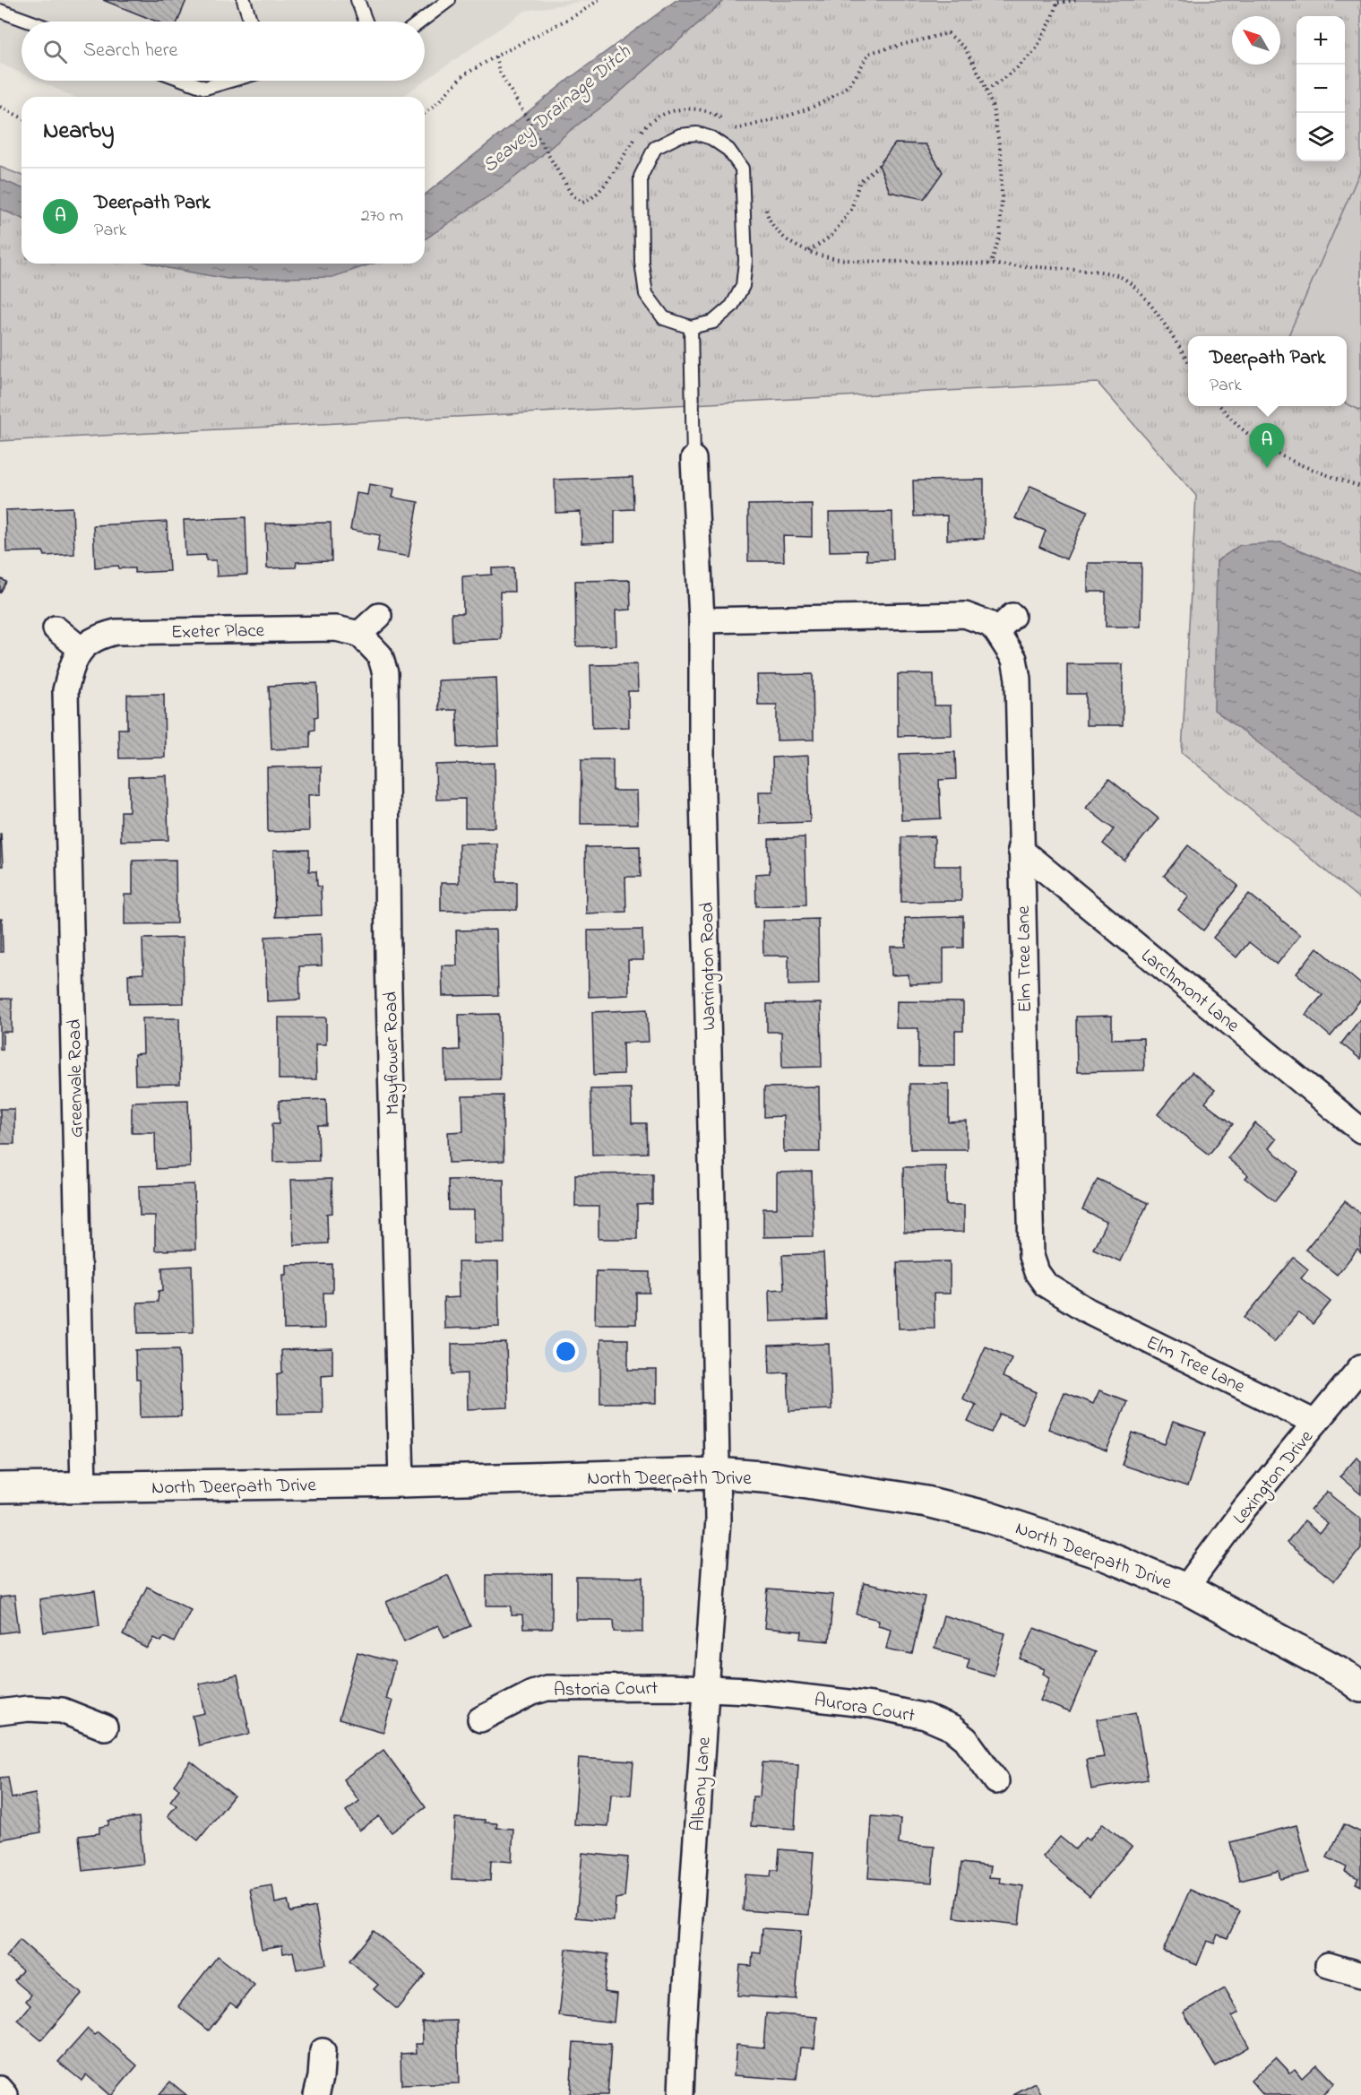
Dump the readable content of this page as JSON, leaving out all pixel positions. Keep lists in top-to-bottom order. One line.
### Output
{"streets":{"street":["Exeter Place","Elm Tree Lane","Warrington Road","Larchmont Lane","Mayflower Road","Greenvale Road","Lexington Drive","North Deerpath Drive","Astoria Court","Aurora Court","Albany Lane"]},"crossings":[["Exeter Place","Mayflower Road"],["Exeter Place","Greenvale Road"],["Elm Tree Lane","Warrington Road"],["Elm Tree Lane","Larchmont Lane"],["Elm Tree Lane","Lexington Drive"],["Warrington Road","North Deerpath Drive"],["Warrington Road","Albany Lane"],["Mayflower Road","North Deerpath Drive"],["Greenvale Road","North Deerpath Drive"],["Lexington Drive","North Deerpath Drive"],["North Deerpath Drive","Albany Lane"],["Astoria Court","Aurora Court"],["Astoria Court","Albany Lane"],["Aurora Court","Albany Lane"]],"water":["Seavey Drainage Ditch"],"north":"top left","page":{"map_buttons":["+","−"],"search":"Search here","heading":"Nearby","list":[{"mark":"A","name":"Deerpath Park","note":"Park","value":"270 m"}],"popup":["Deerpath Park","Park"],"pins":"A"}}
